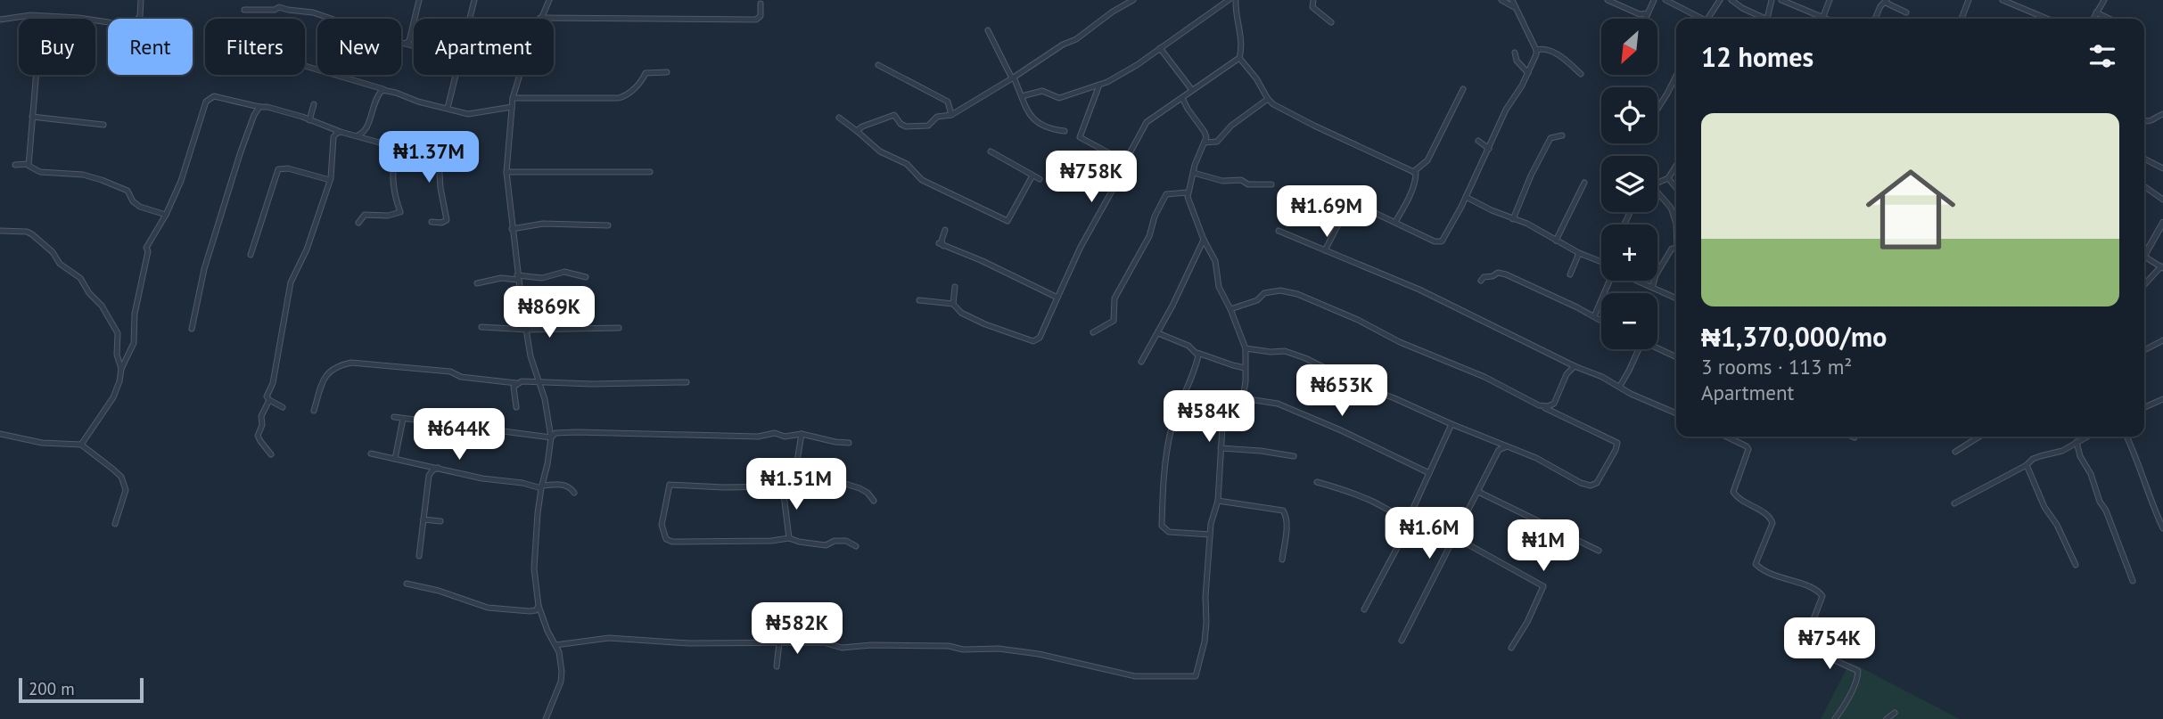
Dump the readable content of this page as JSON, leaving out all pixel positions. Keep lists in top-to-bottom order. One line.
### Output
{"scale_bar":"200 m","north":"bottom left","page":{"map_buttons":["+","−"],"chip":["Buy","Rent","Filters","New","Apartment"],"heading":"12 homes","list":[{"name":"₦1,370,000/mo","note":"3 rooms · 113 m² · Apartment"}],"price":["₦1.37M","₦758K","₦1.69M","₦869K","₦653K","₦584K","₦644K","₦1.51M","₦1.6M","₦1M","₦582K","₦754K"],"scale":"200 m"}}
